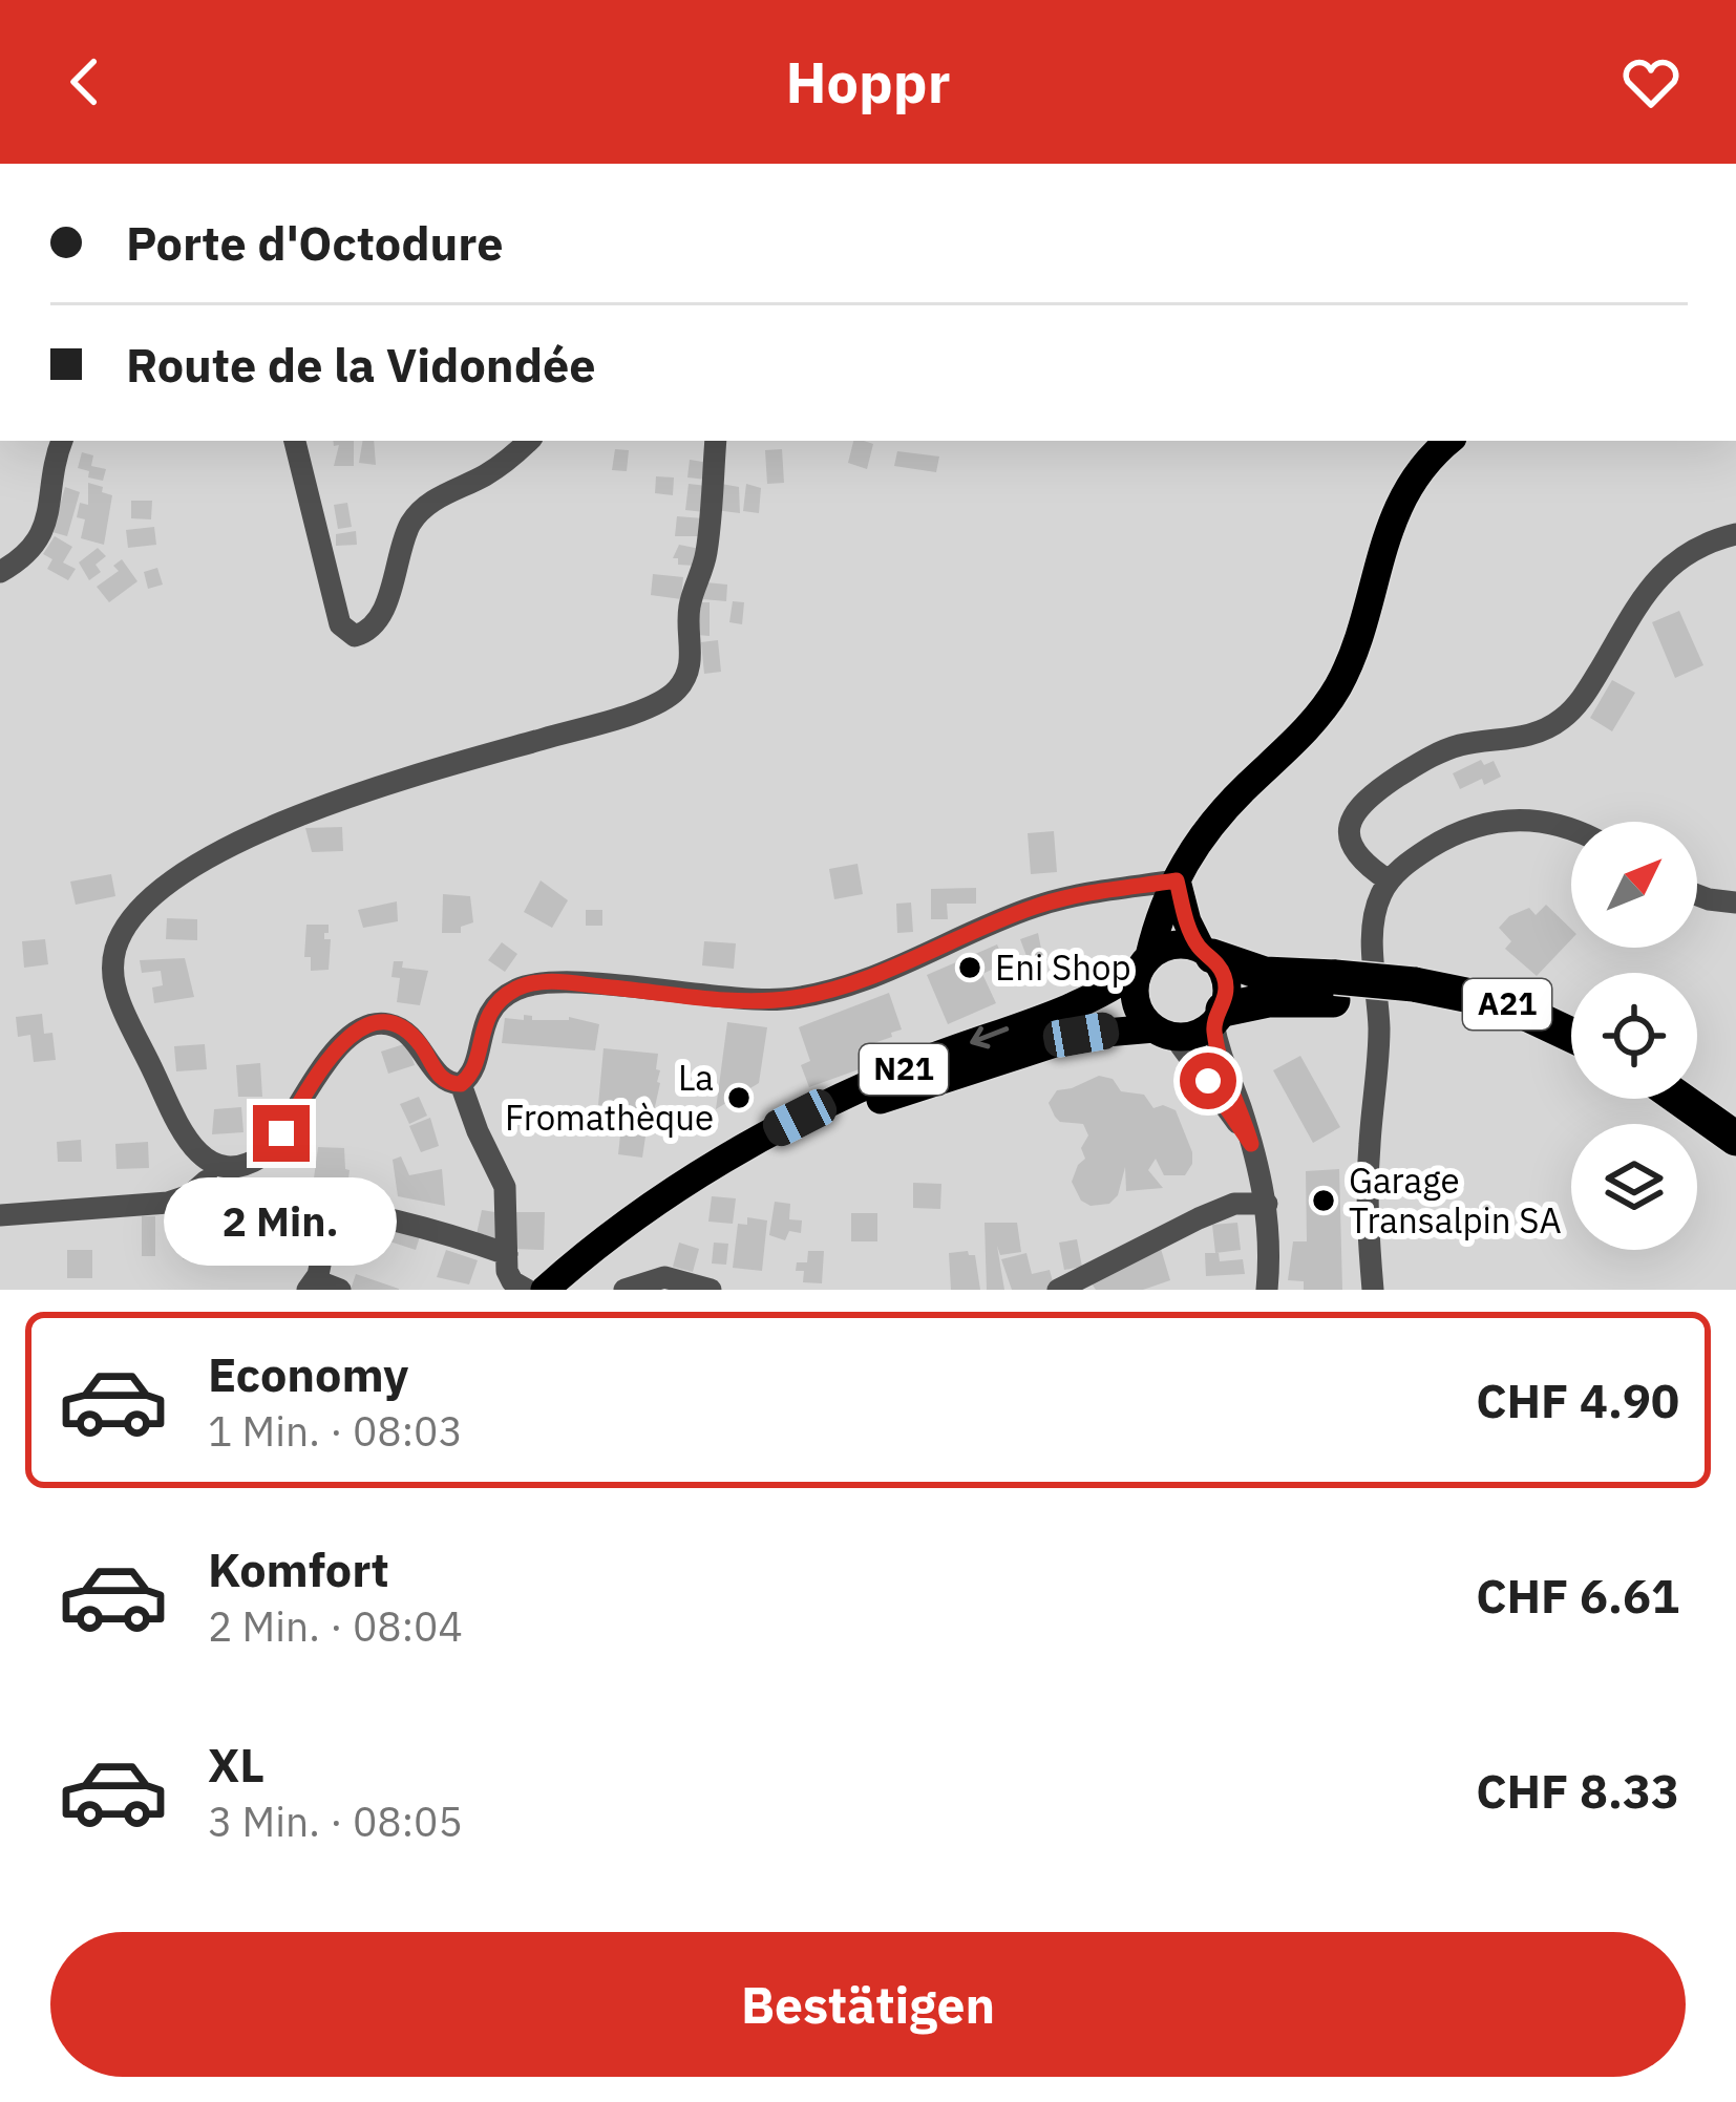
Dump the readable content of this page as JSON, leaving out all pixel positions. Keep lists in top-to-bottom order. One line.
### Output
{"streets":{"highway":["A21"],"main road":["N21"]},"crossings":[["A21","N21"]],"places":["Eni Shop","La Fromathèque","Garage Transalpin SA"],"north":"top right","page":{"header":"Hoppr","banner":["Porte d'Octodure","Route de la Vidondée"],"bubble":"2 Min.","list":[{"name":"Economy","note":"1 Min. · 08:03","value":"CHF 4.90"},{"name":"Komfort","note":"2 Min. · 08:04","value":"CHF 6.61"},{"name":"XL","note":"3 Min. · 08:05","value":"CHF 8.33"}],"buttons":"Bestätigen"}}
